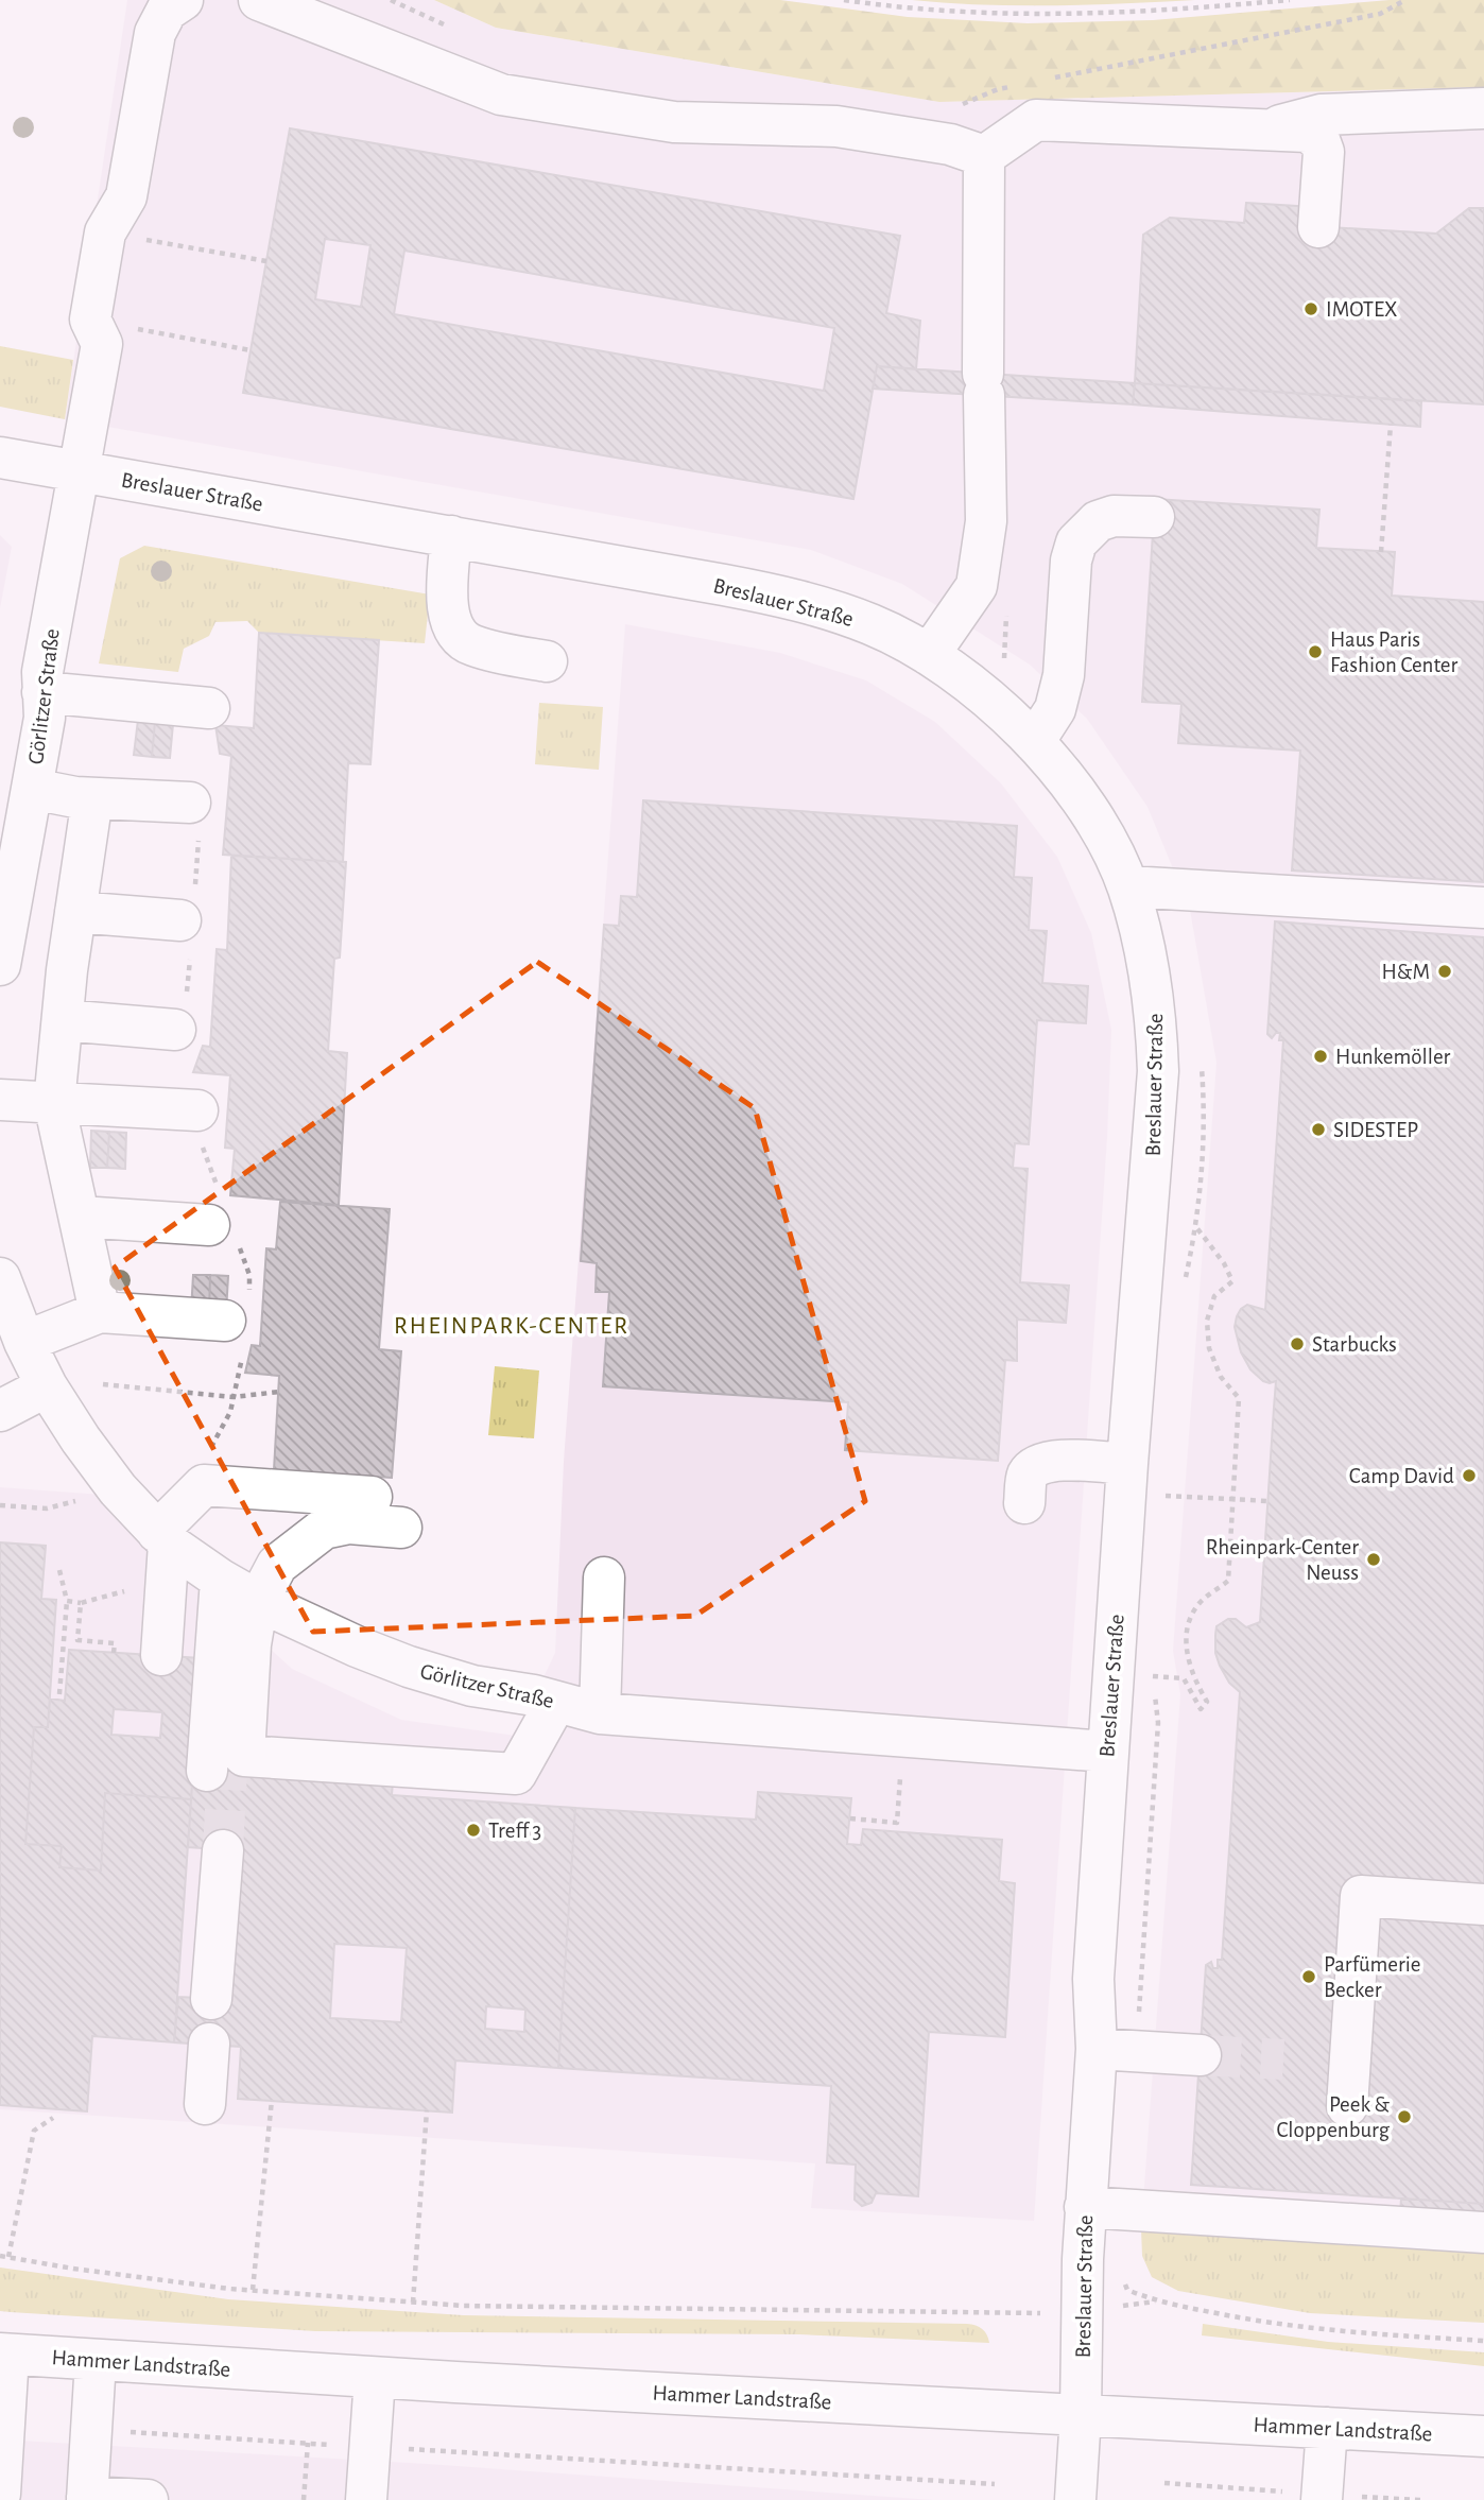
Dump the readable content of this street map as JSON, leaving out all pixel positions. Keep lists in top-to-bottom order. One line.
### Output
{"streets":{"street":["Breslauer Straße","Görlitzer Straße","Hammer Landstraße"]},"crossings":[["Breslauer Straße","Görlitzer Straße"],["Breslauer Straße","Hammer Landstraße"]],"districts":["RHEINPARK-CENTER"],"places":["IMOTEX","Haus Paris Fashion Center","H&M","Hunkemöller","SIDESTEP","Starbucks","Camp David","Rheinpark-Center Neuss","Treff 3","Parfümerie Becker","Peek & Cloppenburg"]}
